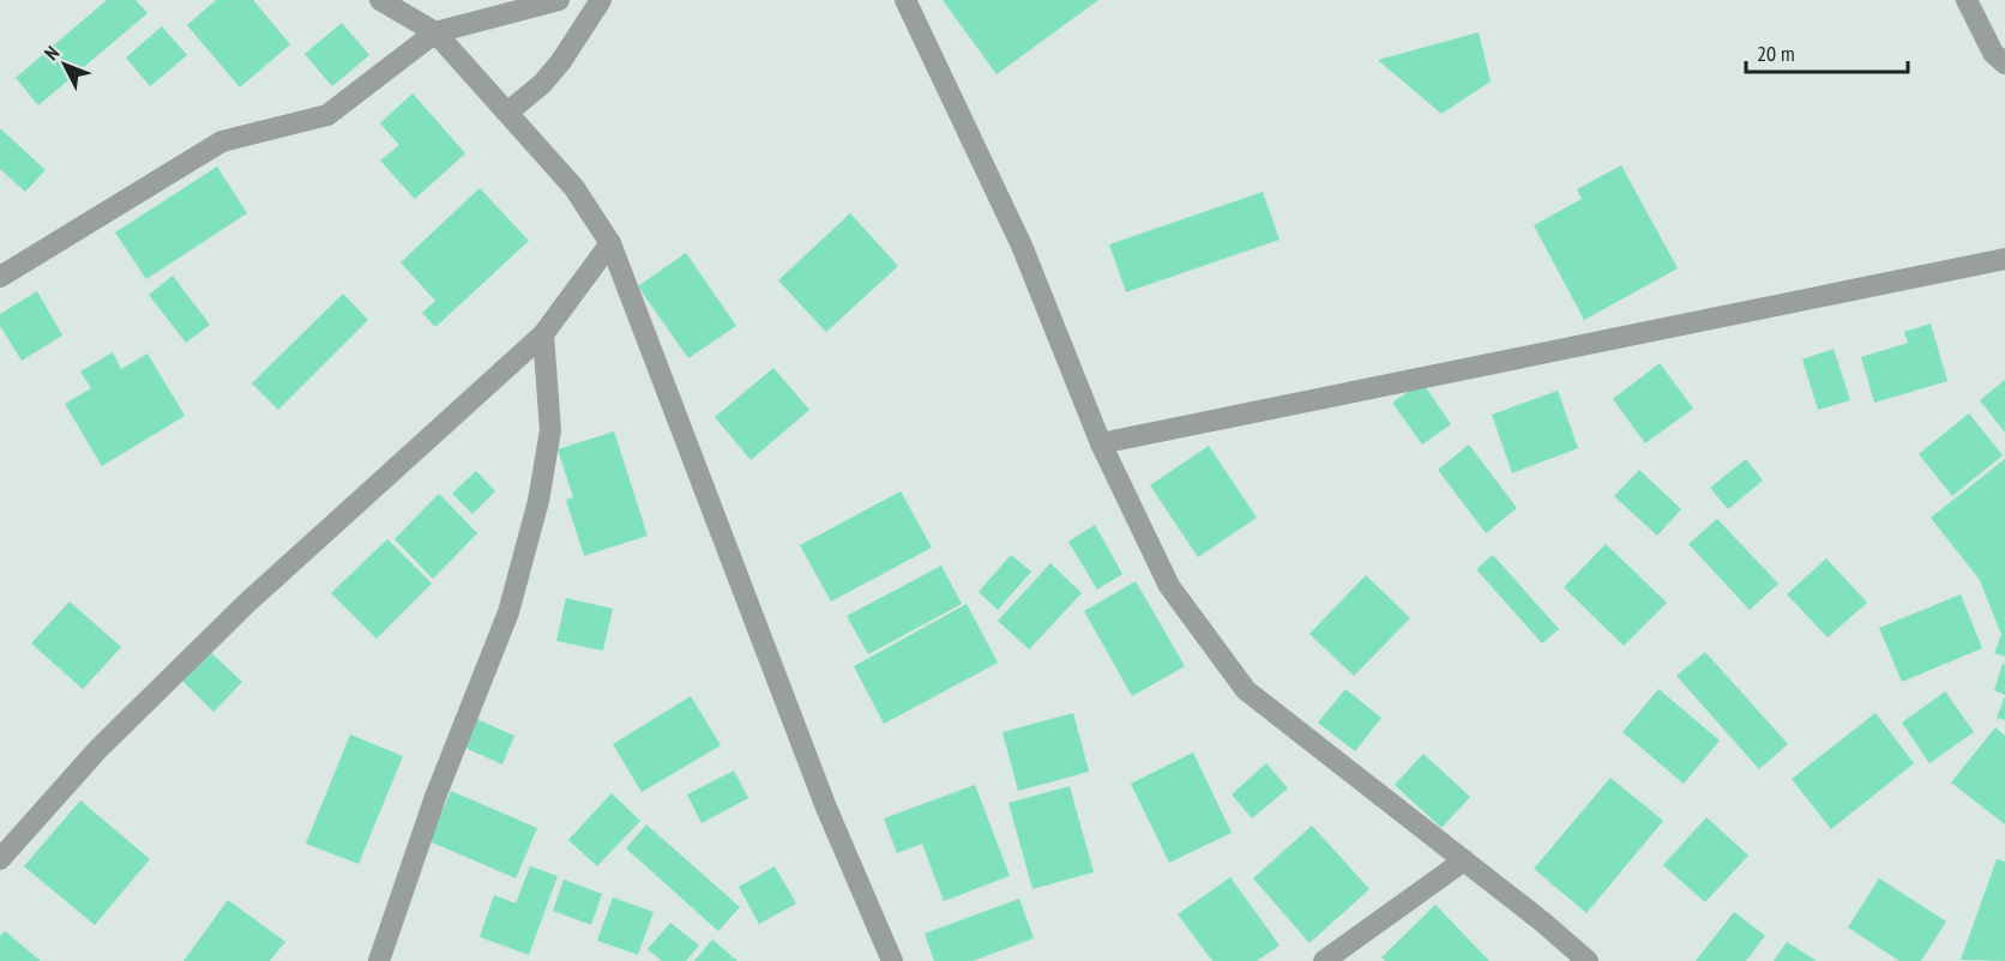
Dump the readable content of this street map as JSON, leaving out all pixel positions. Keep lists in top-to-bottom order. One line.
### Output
{"scale_bar":"20 m","north":"top left"}
